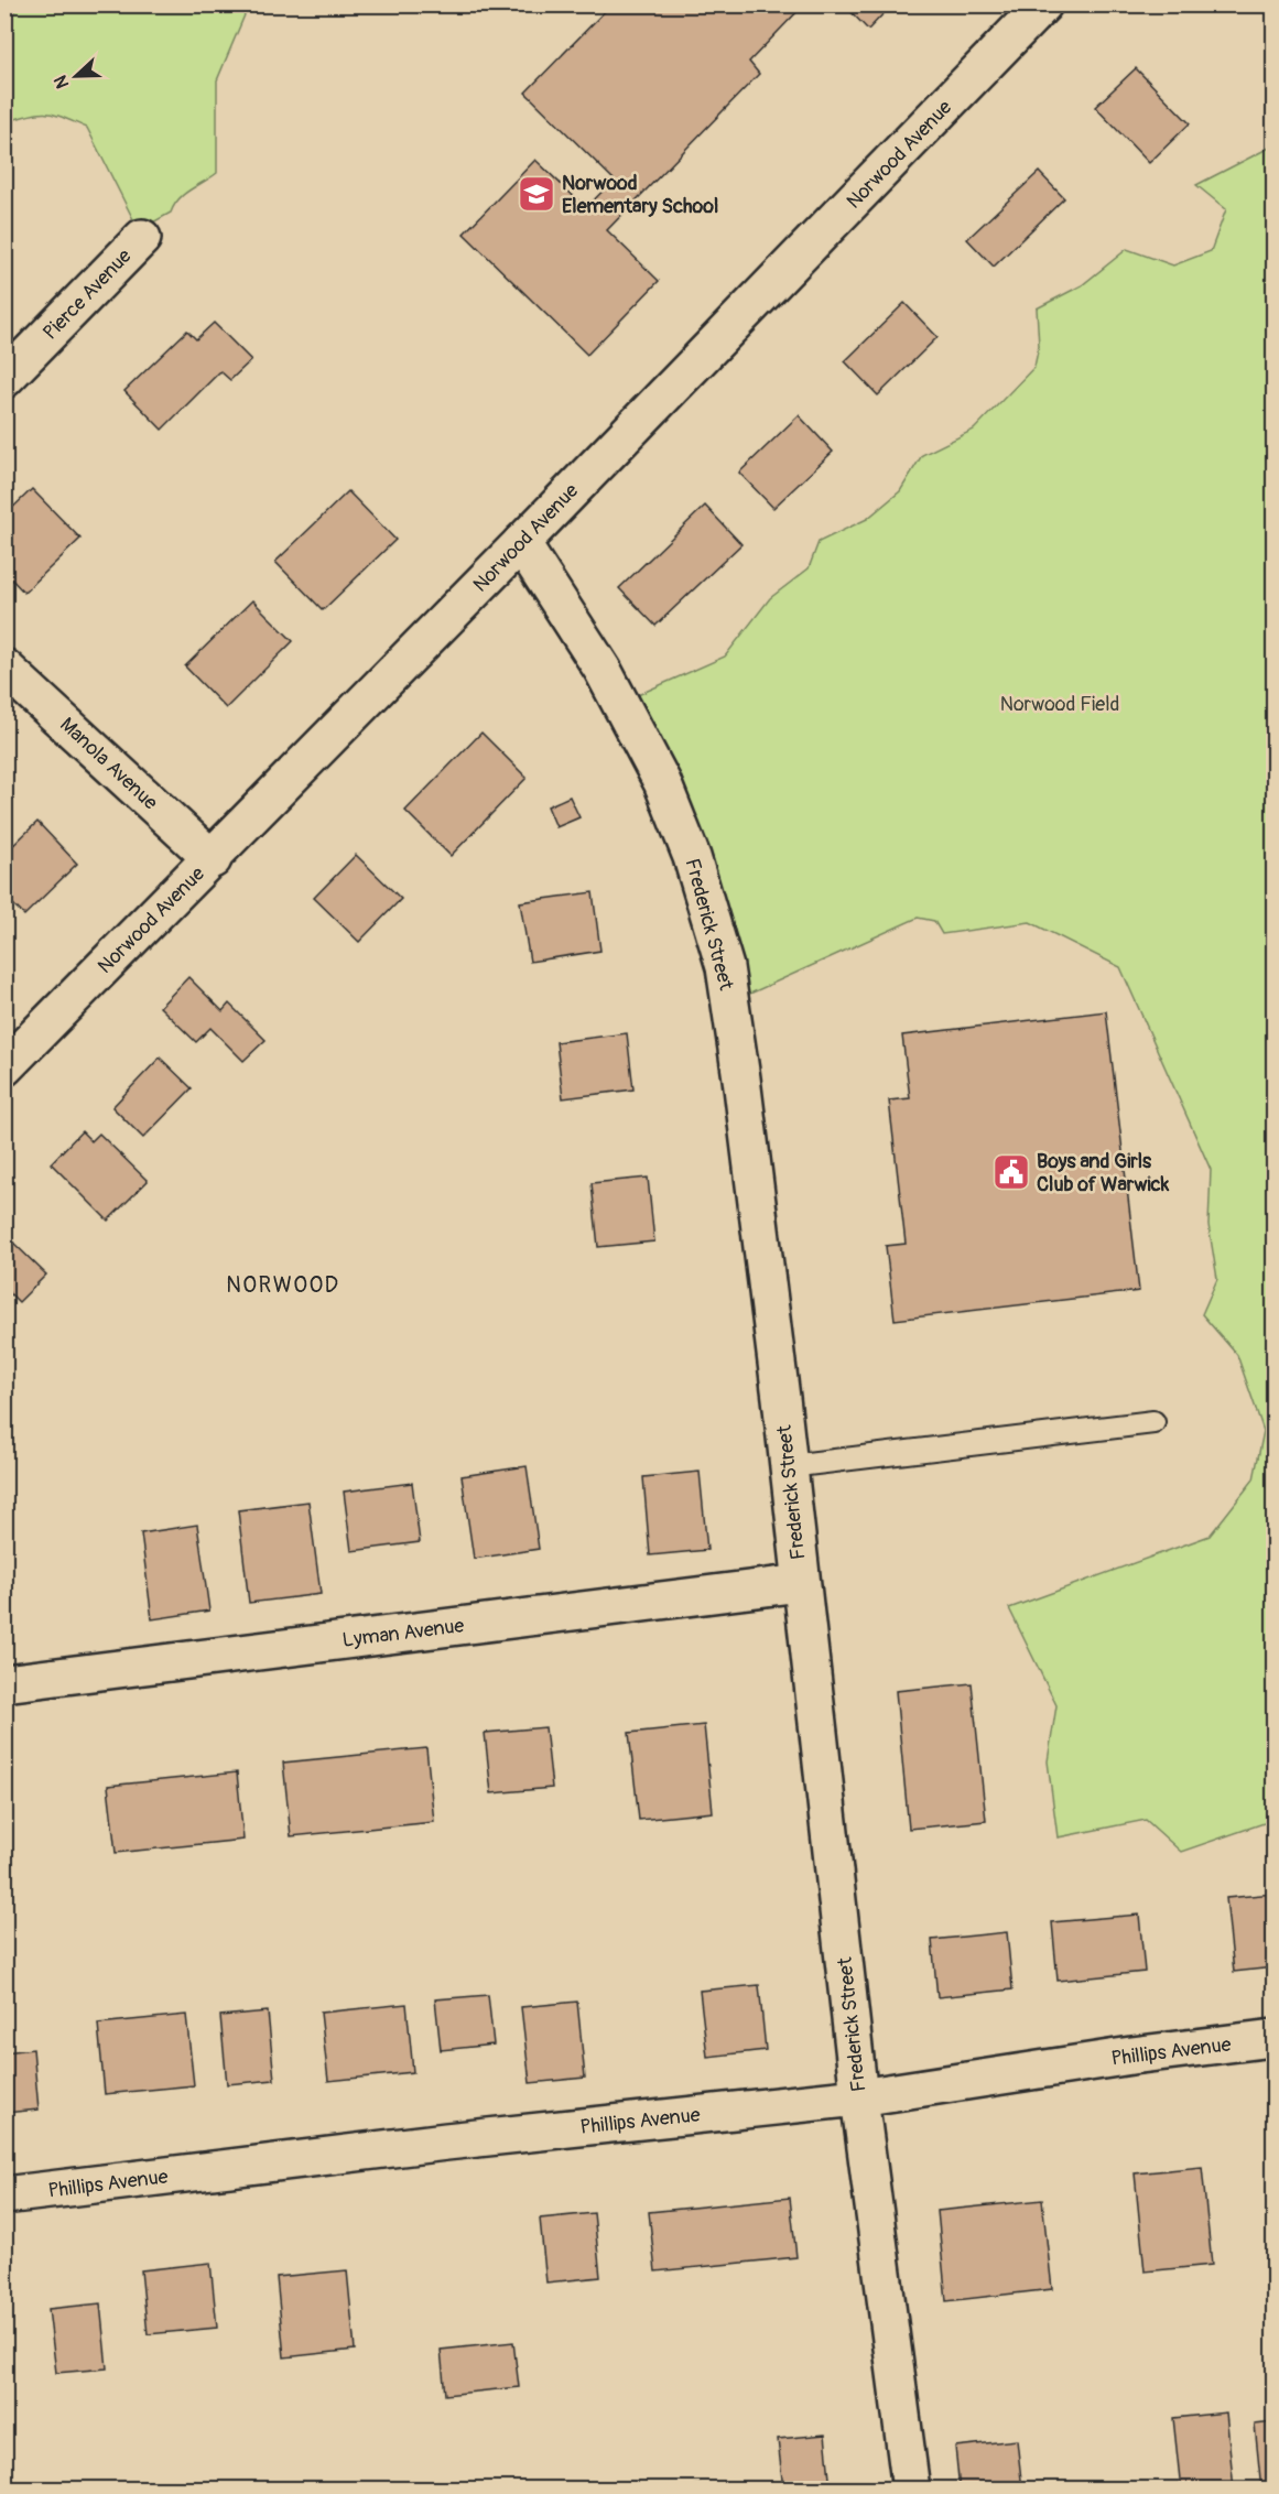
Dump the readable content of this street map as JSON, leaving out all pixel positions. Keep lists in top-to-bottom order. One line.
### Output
{"streets":{"street":["Norwood Avenue","Pierce Avenue","Manola Avenue","Frederick Street","Lyman Avenue","Phillips Avenue"]},"crossings":[["Norwood Avenue","Manola Avenue"],["Norwood Avenue","Frederick Street"],["Frederick Street","Lyman Avenue"],["Frederick Street","Phillips Avenue"]],"districts":["NORWOOD"],"parks":["Norwood Field"],"places":{"school or university":["Norwood Elementary School"],"public building":["Boys and Girls Club of Warwick"]},"north":"left"}
